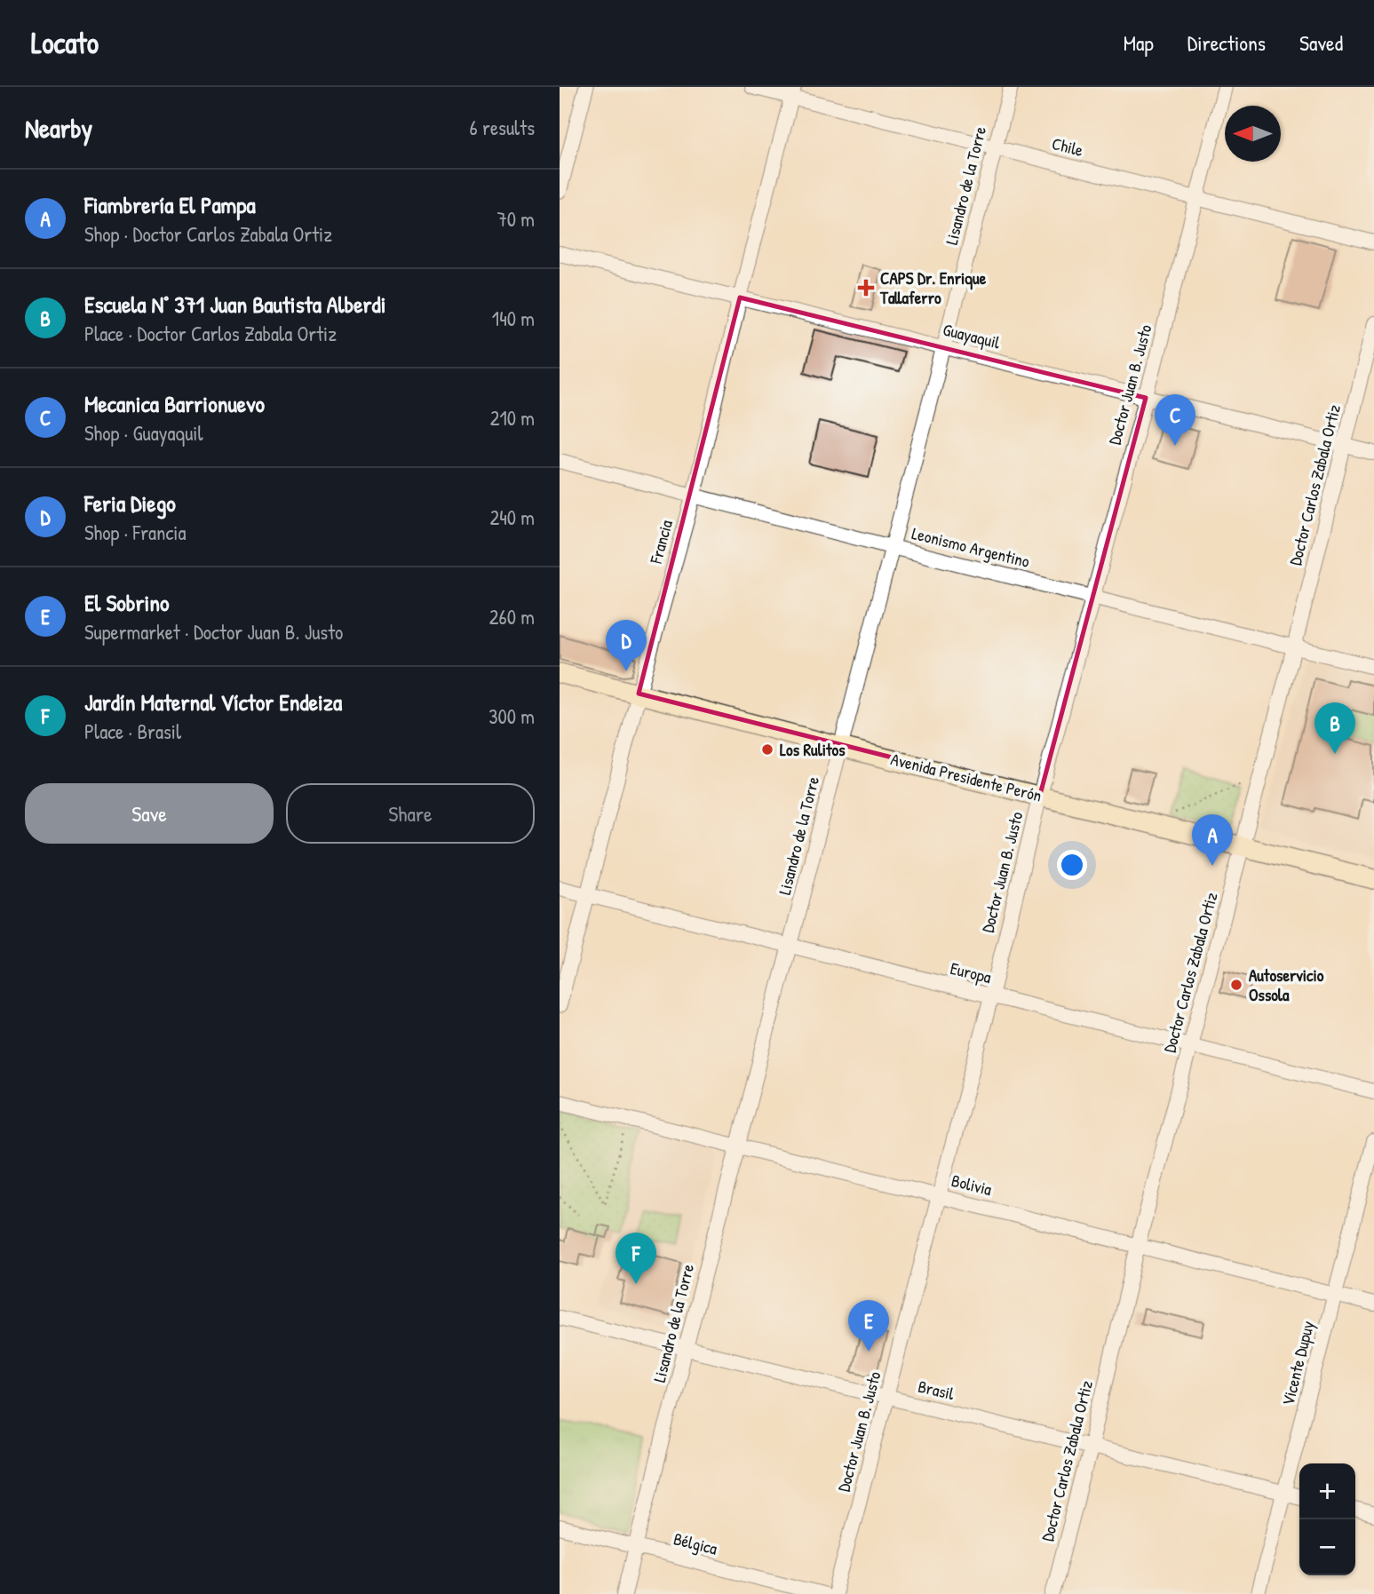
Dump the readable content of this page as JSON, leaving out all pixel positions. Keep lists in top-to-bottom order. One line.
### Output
{"streets":{"main road":["Avenida Presidente Perón"],"street":["Chile","Lisandro de la Torre","Guayaquil","Doctor Juan B. Justo","Doctor Carlos Zabala Ortiz","Francia","Leonismo Argentino","Europa","Bolivia","Vicente Dupuy","Brasil","Bélgica"]},"crossings":[["Chile","Lisandro de la Torre"],["Chile","Doctor Juan B. Justo"],["Chile","Francia"],["Lisandro de la Torre","Guayaquil"],["Lisandro de la Torre","Leonismo Argentino"],["Lisandro de la Torre","Avenida Presidente Perón"],["Lisandro de la Torre","Europa"],["Lisandro de la Torre","Bolivia"],["Lisandro de la Torre","Brasil"],["Lisandro de la Torre","Bélgica"],["Guayaquil","Doctor Juan B. Justo"],["Guayaquil","Doctor Carlos Zabala Ortiz"],["Guayaquil","Francia"],["Doctor Juan B. Justo","Leonismo Argentino"],["Doctor Juan B. Justo","Avenida Presidente Perón"],["Doctor Juan B. Justo","Europa"],["Doctor Juan B. Justo","Bolivia"],["Doctor Juan B. Justo","Brasil"],["Doctor Carlos Zabala Ortiz","Leonismo Argentino"],["Doctor Carlos Zabala Ortiz","Avenida Presidente Perón"],["Doctor Carlos Zabala Ortiz","Europa"],["Doctor Carlos Zabala Ortiz","Bolivia"],["Doctor Carlos Zabala Ortiz","Brasil"],["Francia","Leonismo Argentino"],["Francia","Avenida Presidente Perón"],["Francia","Europa"],["Bolivia","Vicente Dupuy"],["Vicente Dupuy","Brasil"]],"places":{"health":["CAPS Dr. Enrique Tallaferro"],"other":["Los Rulitos","Autoservicio Ossola"]},"north":"left","page":{"header":"Locato","nav":["Map","Directions","Saved"],"heading":["Nearby","6 results"],"list":[{"mark":"A","name":"Fiambrería El Pampa","note":"Shop · Doctor Carlos Zabala Ortiz","value":"70 m"},{"mark":"B","name":"Escuela N° 371 Juan Bautista Alberdi","note":"Place · Doctor Carlos Zabala Ortiz","value":"140 m"},{"mark":"C","name":"Mecanica Barrionuevo","note":"Shop · Guayaquil","value":"210 m"},{"mark":"D","name":"Feria Diego","note":"Shop · Francia","value":"240 m"},{"mark":"E","name":"El Sobrino","note":"Supermarket · Doctor Juan B. Justo","value":"260 m"},{"mark":"F","name":"Jardín Maternal Víctor Endeiza","note":"Place · Brasil","value":"300 m"}],"pins":["C","D","B","A","F","E"],"buttons":["Save","Share"],"map_buttons":["+","−"]}}
